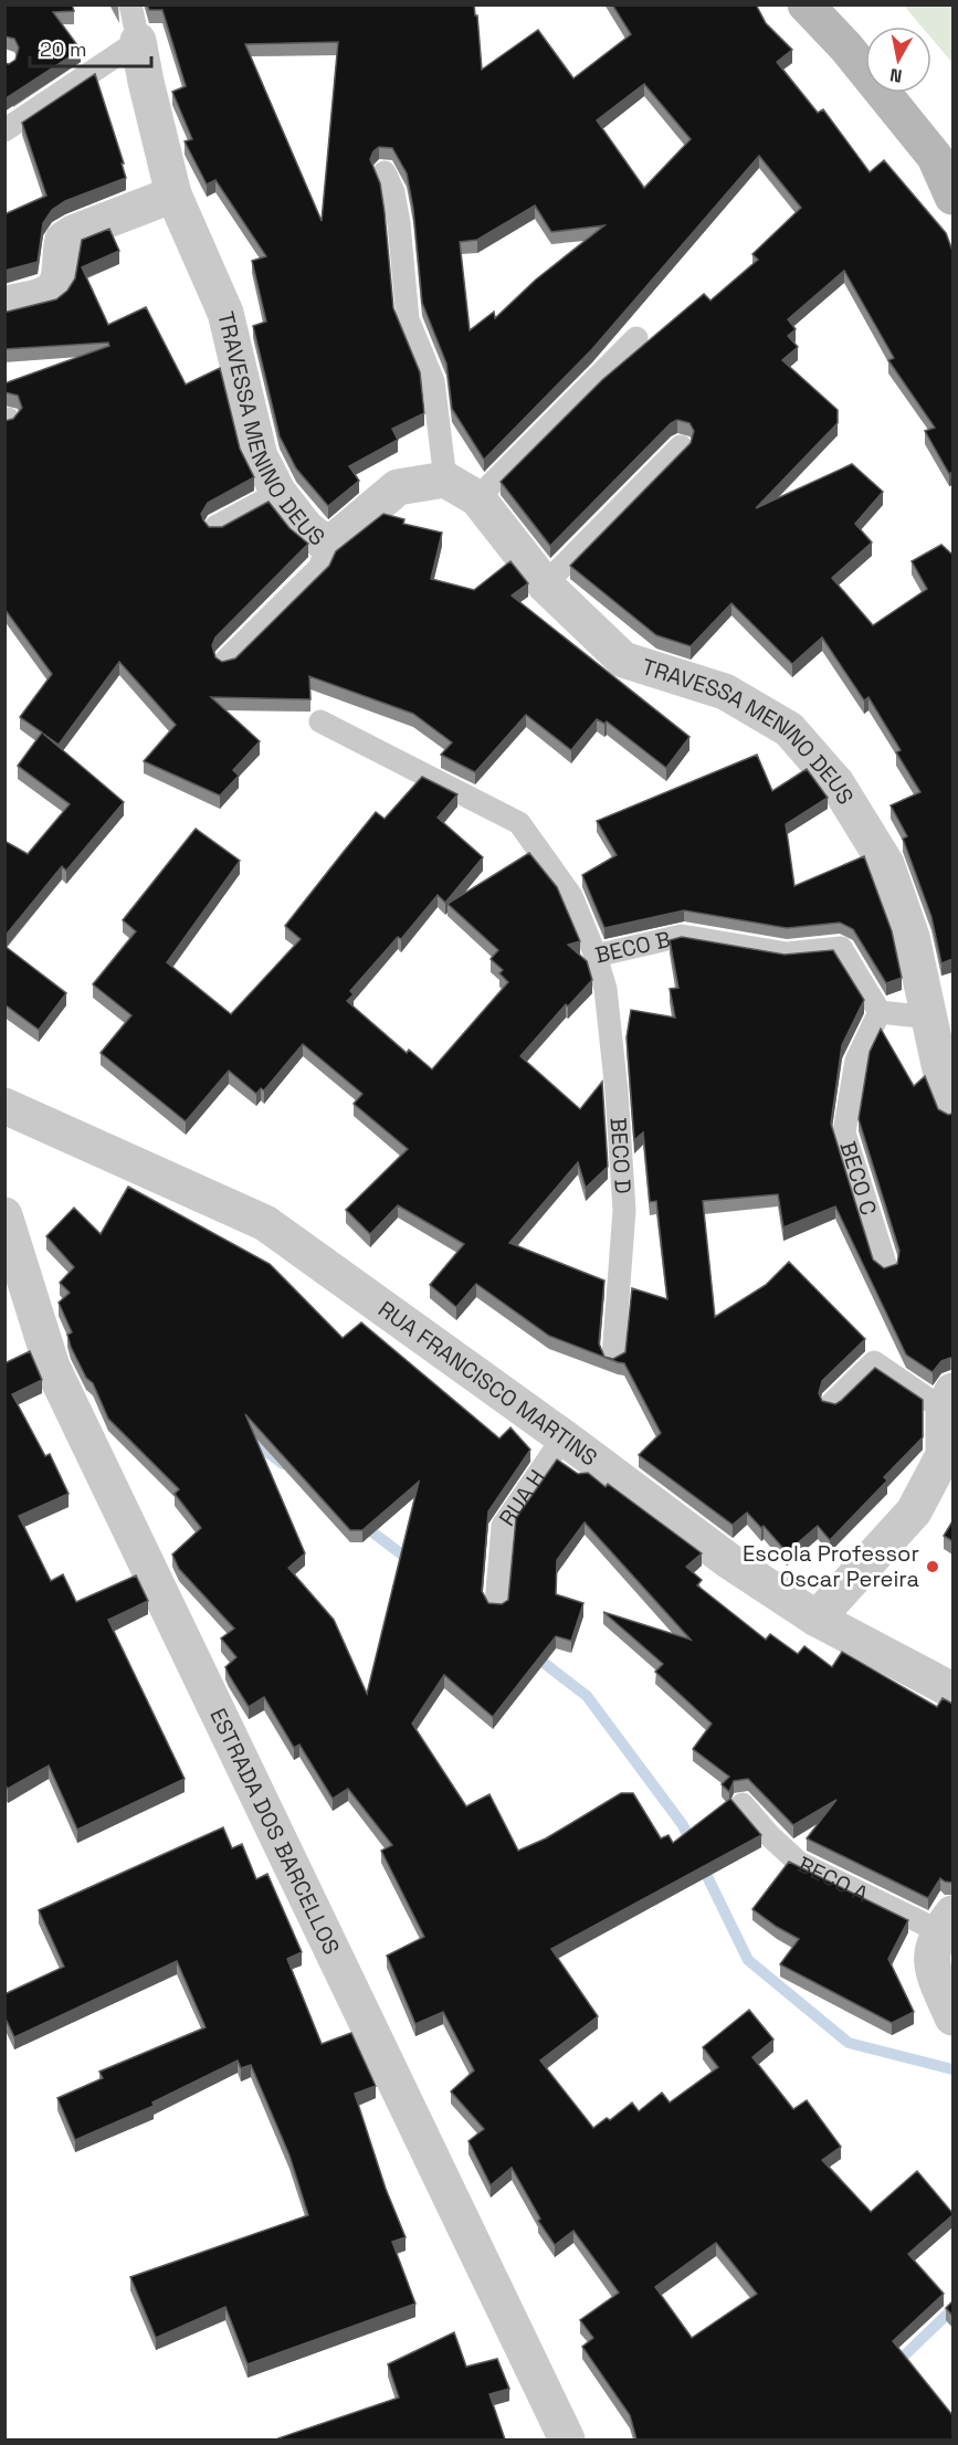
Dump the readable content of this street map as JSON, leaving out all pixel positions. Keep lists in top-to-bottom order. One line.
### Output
{"streets":{"street":["TRAVESSA MENINO DEUS","RUA FRANCISCO MARTINS","ESTRADA DOS BARCELLOS"],"lane":["BECO B","BECO D","BECO C","RUA H","BECO A"]},"crossings":[["BECO B","BECO D"],["BECO B","BECO C"],["RUA FRANCISCO MARTINS","RUA H"]],"places":["Escola Professor Oscar Pereira"],"scale_bar":"20 m","north":"bottom"}
